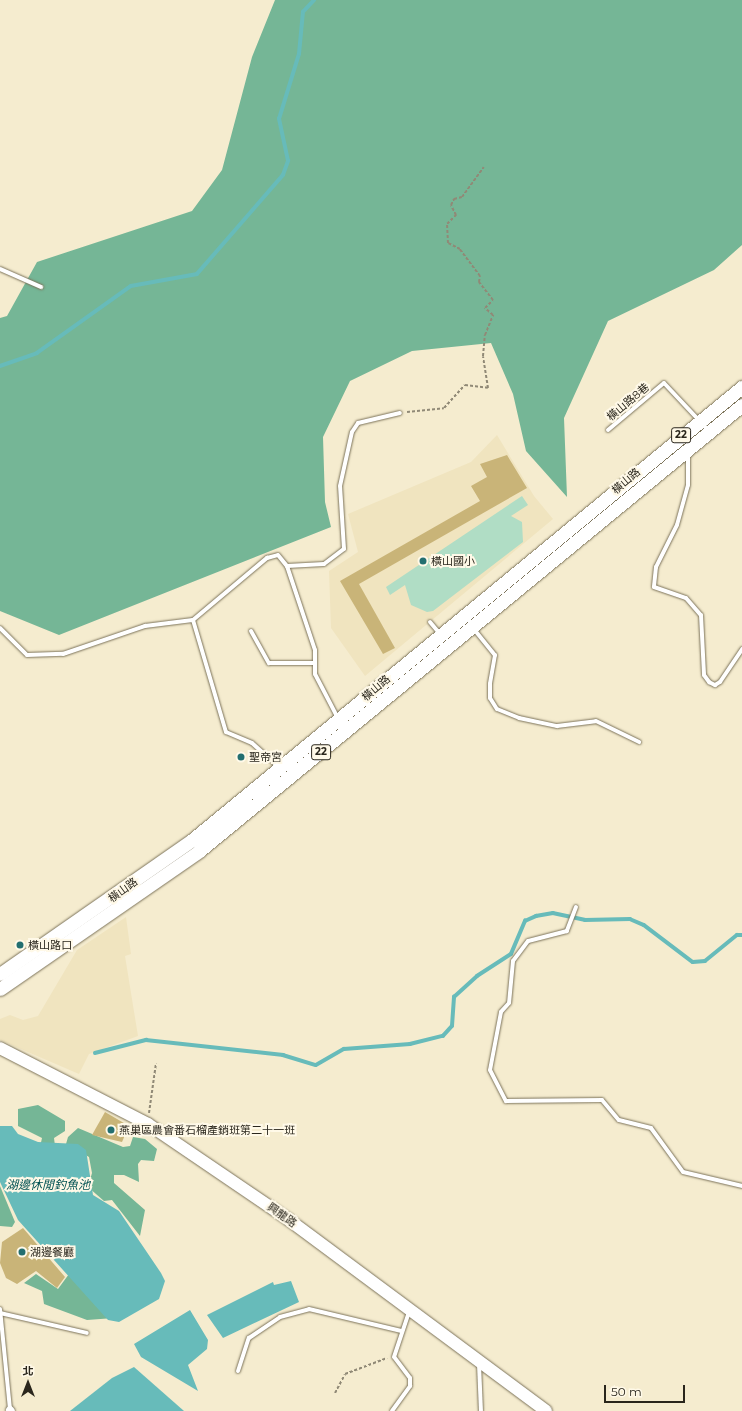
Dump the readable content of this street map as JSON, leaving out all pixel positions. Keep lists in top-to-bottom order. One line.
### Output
{"streets":{"main road":["22","橫山路"],"street":["興龍路"],"lane":["橫山路8巷"]},"crossings":[["橫山路8巷","橫山路"]],"water":["湖邊休閒釣魚池"],"places":["橫山國小","聖帝宮","橫山路口","燕巢區農會番石榴產銷班第二十一班","湖邊餐廳"],"scale_bar":"50 m","north":"top"}
